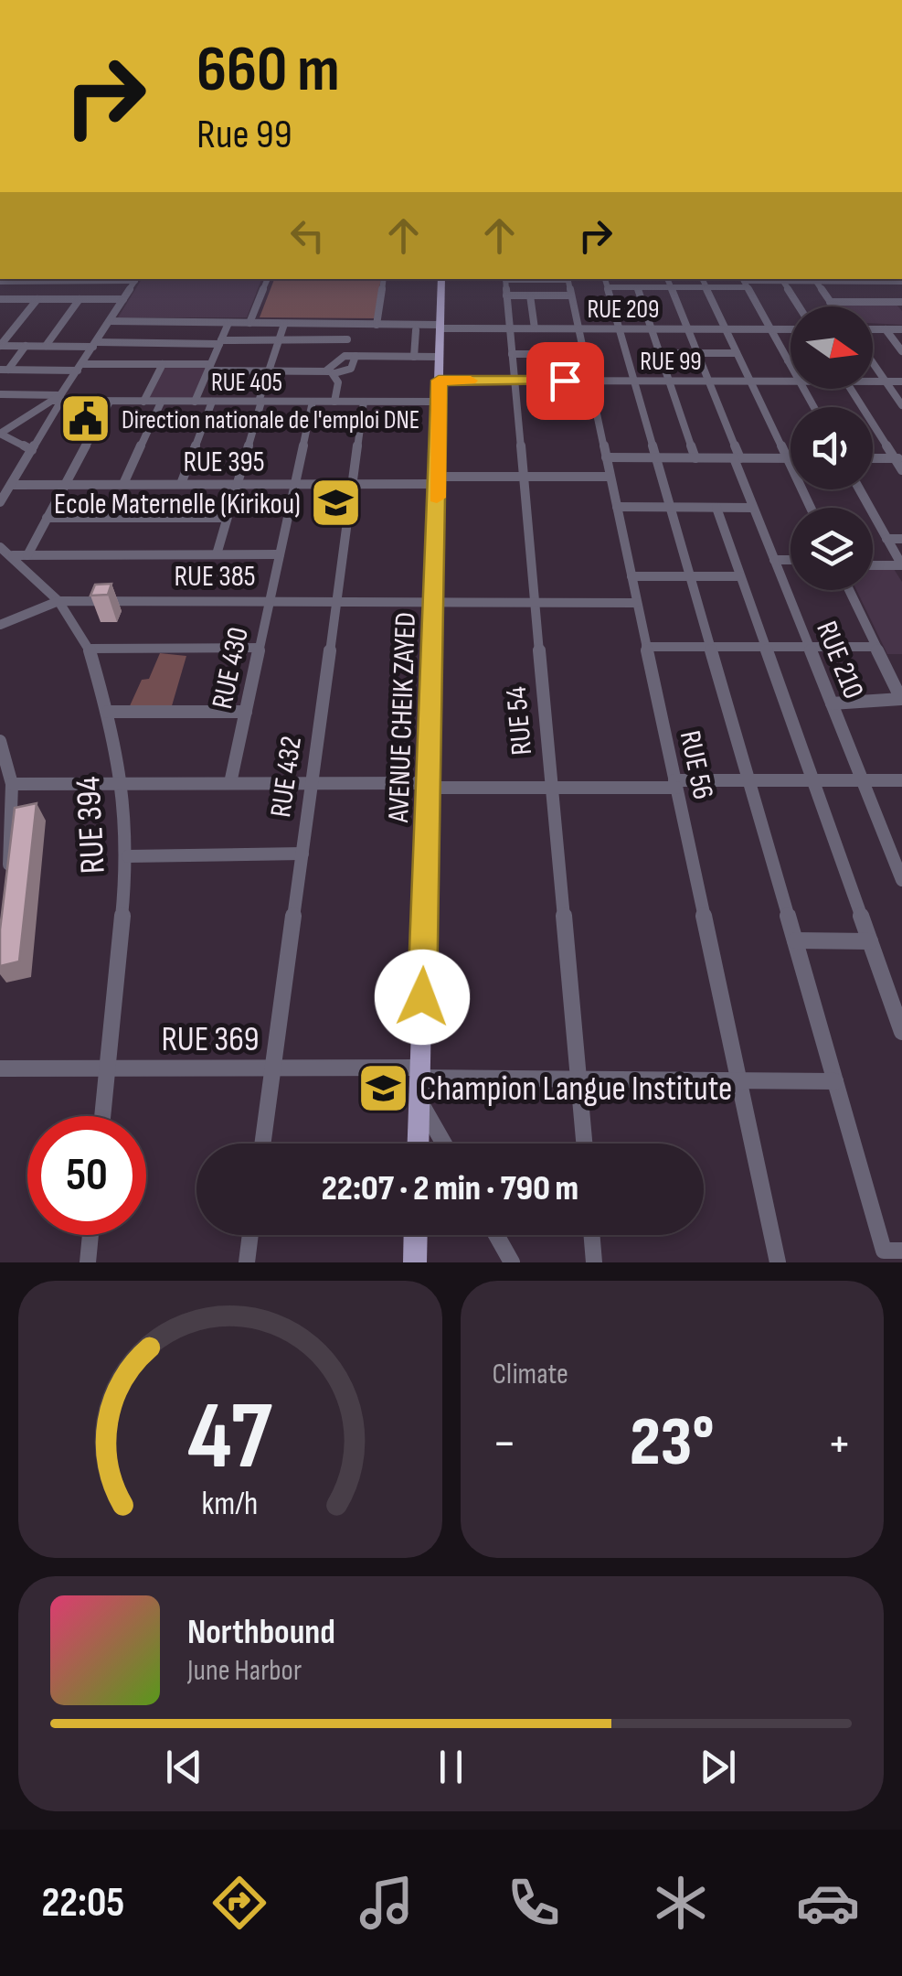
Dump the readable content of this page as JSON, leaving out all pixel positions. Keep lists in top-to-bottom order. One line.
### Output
{"streets":{"main road":["AVENUE CHEIK ZAYED"],"street":["RUE 209","RUE 99","RUE 405","RUE 395","RUE 385","RUE 210","RUE 430","RUE 54","RUE 56","RUE 432","RUE 394","RUE 369"]},"crossings":[["RUE 209","RUE 210"],["RUE 209","AVENUE CHEIK ZAYED"],["RUE 209","RUE 54"],["RUE 209","RUE 56"],["RUE 99","RUE 210"],["RUE 99","AVENUE CHEIK ZAYED"],["RUE 99","RUE 54"],["RUE 99","RUE 56"],["RUE 405","RUE 430"],["RUE 405","AVENUE CHEIK ZAYED"],["RUE 405","RUE 432"],["RUE 395","RUE 430"],["RUE 395","AVENUE CHEIK ZAYED"],["RUE 395","RUE 54"],["RUE 395","RUE 56"],["RUE 395","RUE 432"],["RUE 385","RUE 430"],["RUE 385","AVENUE CHEIK ZAYED"],["RUE 385","RUE 54"],["RUE 385","RUE 56"],["RUE 385","RUE 432"],["RUE 385","RUE 394"],["AVENUE CHEIK ZAYED","RUE 369"],["RUE 54","RUE 369"],["RUE 56","RUE 369"],["RUE 432","RUE 369"],["RUE 394","RUE 369"]],"places":{"public building":["Direction nationale de l'emploi DNE"],"school or university":["Ecole Maternelle (Kirikou)","Champion Langue Institute"]},"north":"right","page":{"turn":["660 m","Rue 99"],"limit":"50","trip":"22:07 · 2 min · 790 m","tile":"Climate","heat":["−","23°","+"],"song":["Northbound","June Harbor"],"tabs":"22:05","gauge":["47","km/h"]}}
